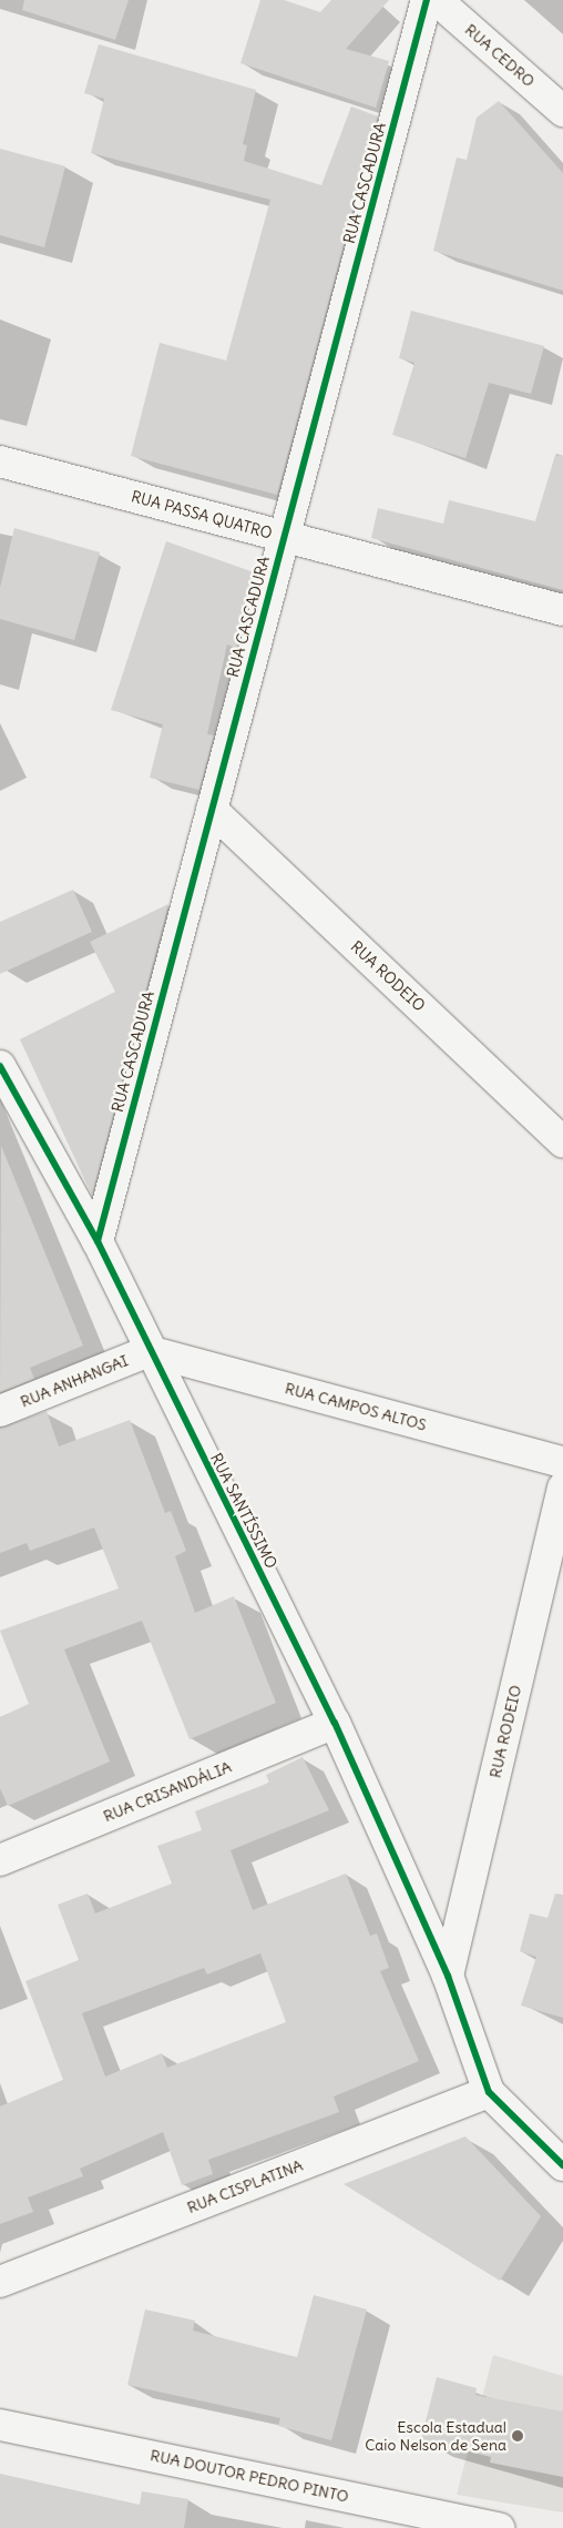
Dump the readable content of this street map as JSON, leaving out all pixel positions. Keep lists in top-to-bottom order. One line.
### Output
{"streets":{"street":["RUA CEDRO","RUA CASCADURA","RUA PASSA QUATRO","RUA RODEIO","RUA ANHANGAI","RUA CAMPOS ALTOS","RUA SANTÍSSIMO","RUA CRISANDÁLIA","RUA CISPLATINA","RUA DOUTOR PEDRO PINTO"]},"crossings":[["RUA CASCADURA","RUA PASSA QUATRO"],["RUA CASCADURA","RUA RODEIO"],["RUA CASCADURA","RUA SANTÍSSIMO"],["RUA RODEIO","RUA SANTÍSSIMO"],["RUA ANHANGAI","RUA CAMPOS ALTOS"],["RUA ANHANGAI","RUA SANTÍSSIMO"],["RUA CAMPOS ALTOS","RUA SANTÍSSIMO"],["RUA SANTÍSSIMO","RUA CRISANDÁLIA"],["RUA SANTÍSSIMO","RUA CISPLATINA"]],"places":["Escola Estadual Caio Nelson de Sena"]}
